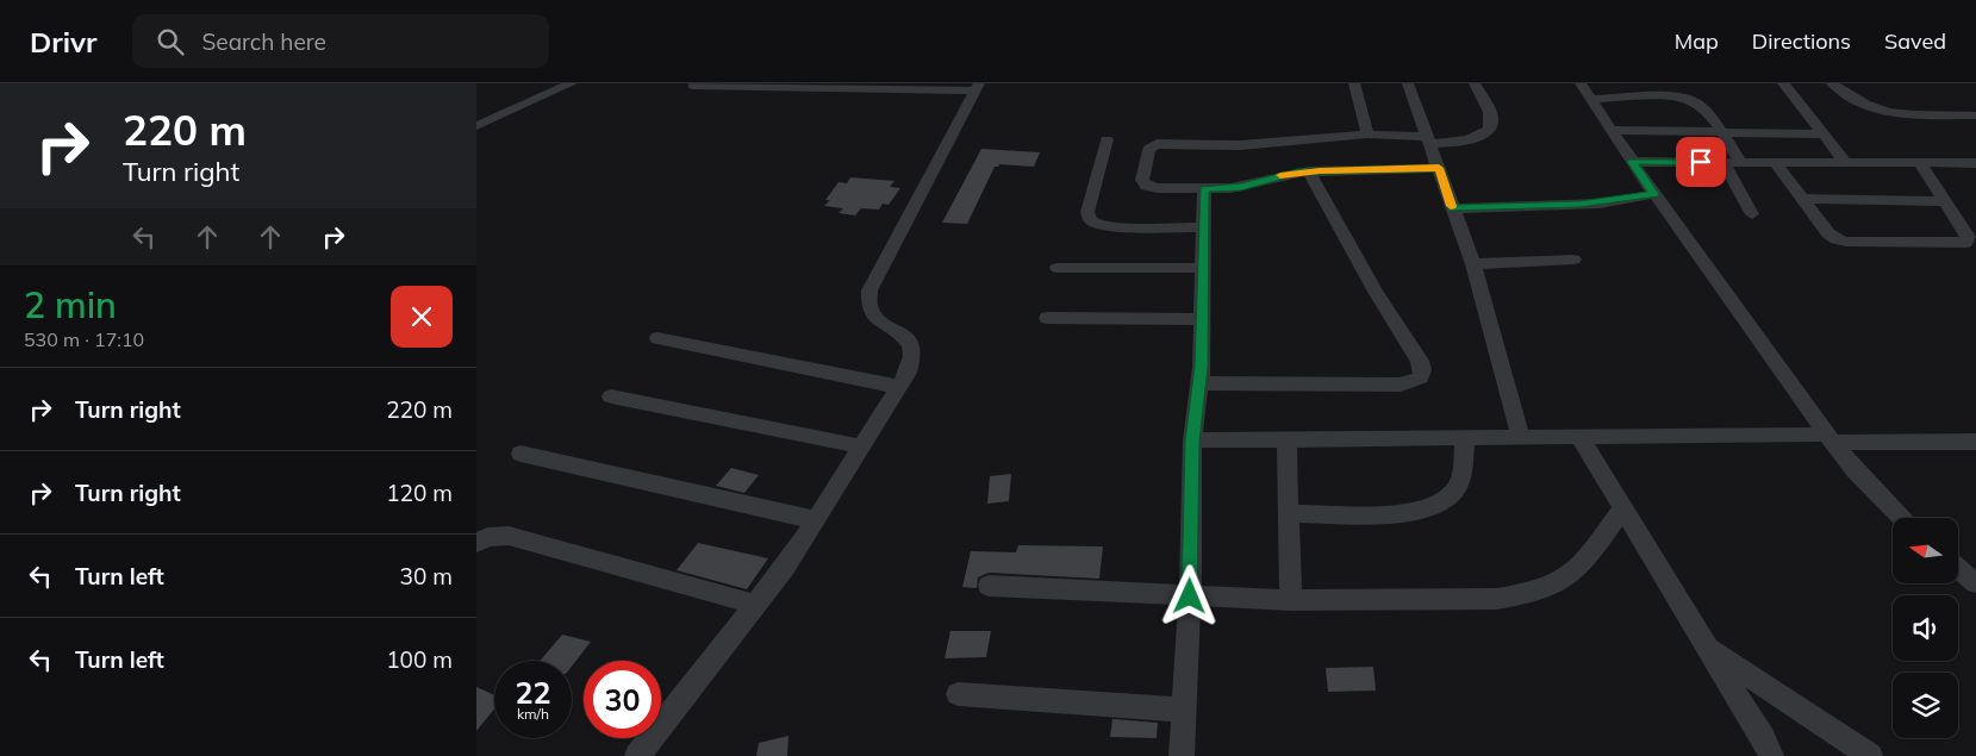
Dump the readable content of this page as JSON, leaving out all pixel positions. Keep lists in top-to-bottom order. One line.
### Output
{"north":"left","page":{"header":"Drivr","search":"Search here","nav":["Map","Directions","Saved"],"turn":["220 m","Turn right"],"heading":["2 min","530 m · 17:10"],"list":[{"name":"Turn right","value":"220 m"},{"name":"Turn right","value":"120 m"},{"name":"Turn left","value":"30 m"},{"name":"Turn left","value":"100 m"}],"speed":"22 km/h","limit":"30"}}
